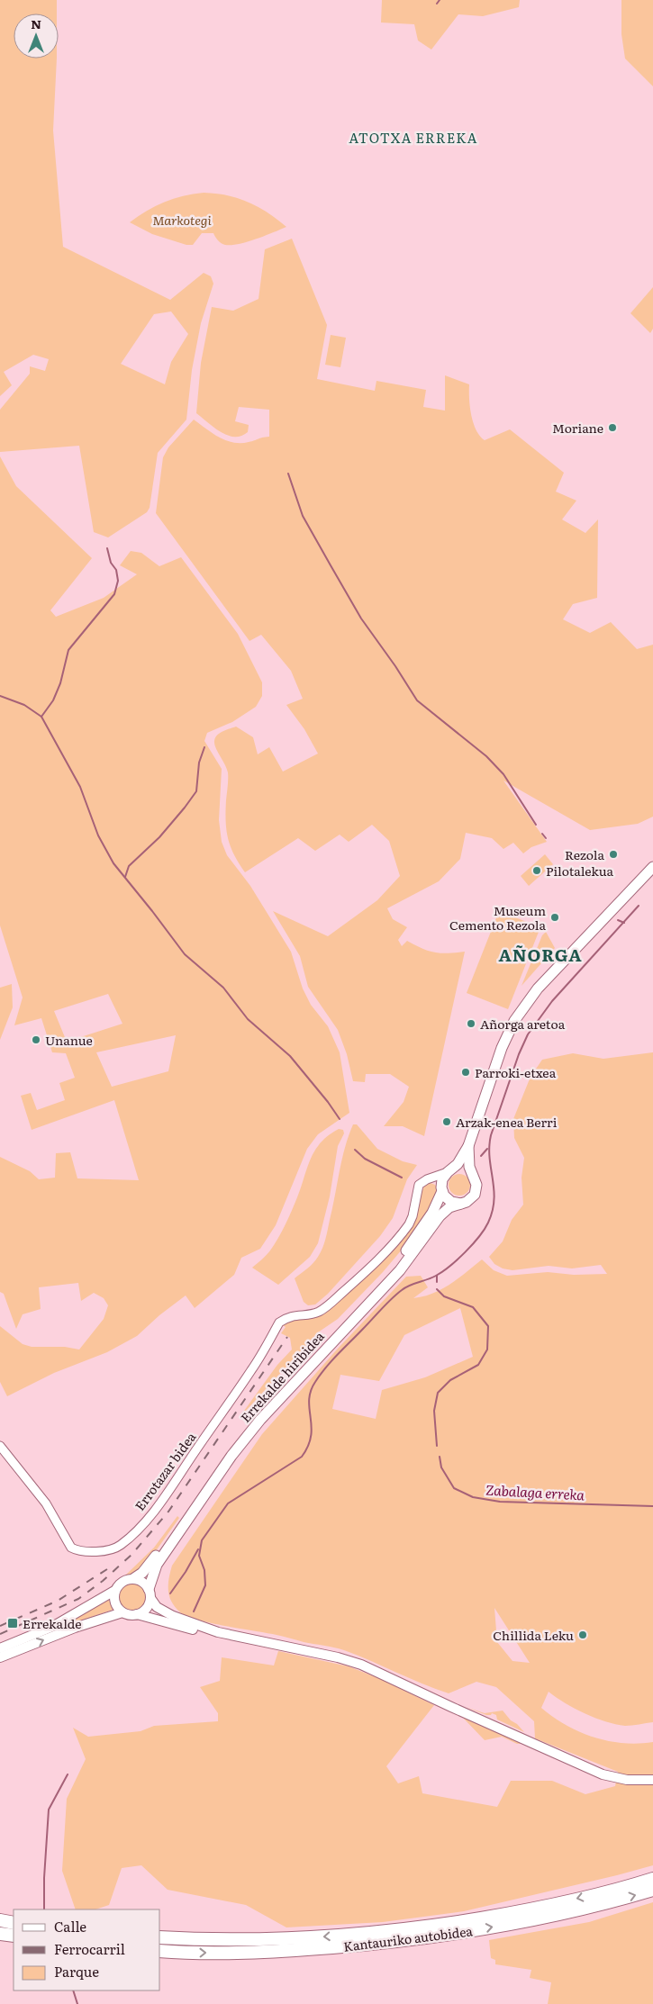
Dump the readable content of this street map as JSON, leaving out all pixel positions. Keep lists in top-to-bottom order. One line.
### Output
{"streets":{"highway":["Kantauriko autobidea"],"main road":["Errekalde hiribidea"],"street":["Errotazar bidea"]},"districts":["ATOTXA ERREKA","AÑORGA"],"water":["Zabalaga erreka"],"parks":["Markotegi"],"places":{"other":["Moriane","Rezola","Pilotalekua","Museum Cemento Rezola","Añorga aretoa","Unanue","Parroki-etxea","Arzak-enea Berri","Chillida Leku"],"transit":["Errekalde"]},"legend":["Calle","Ferrocarril","Parque"],"north":"top"}
